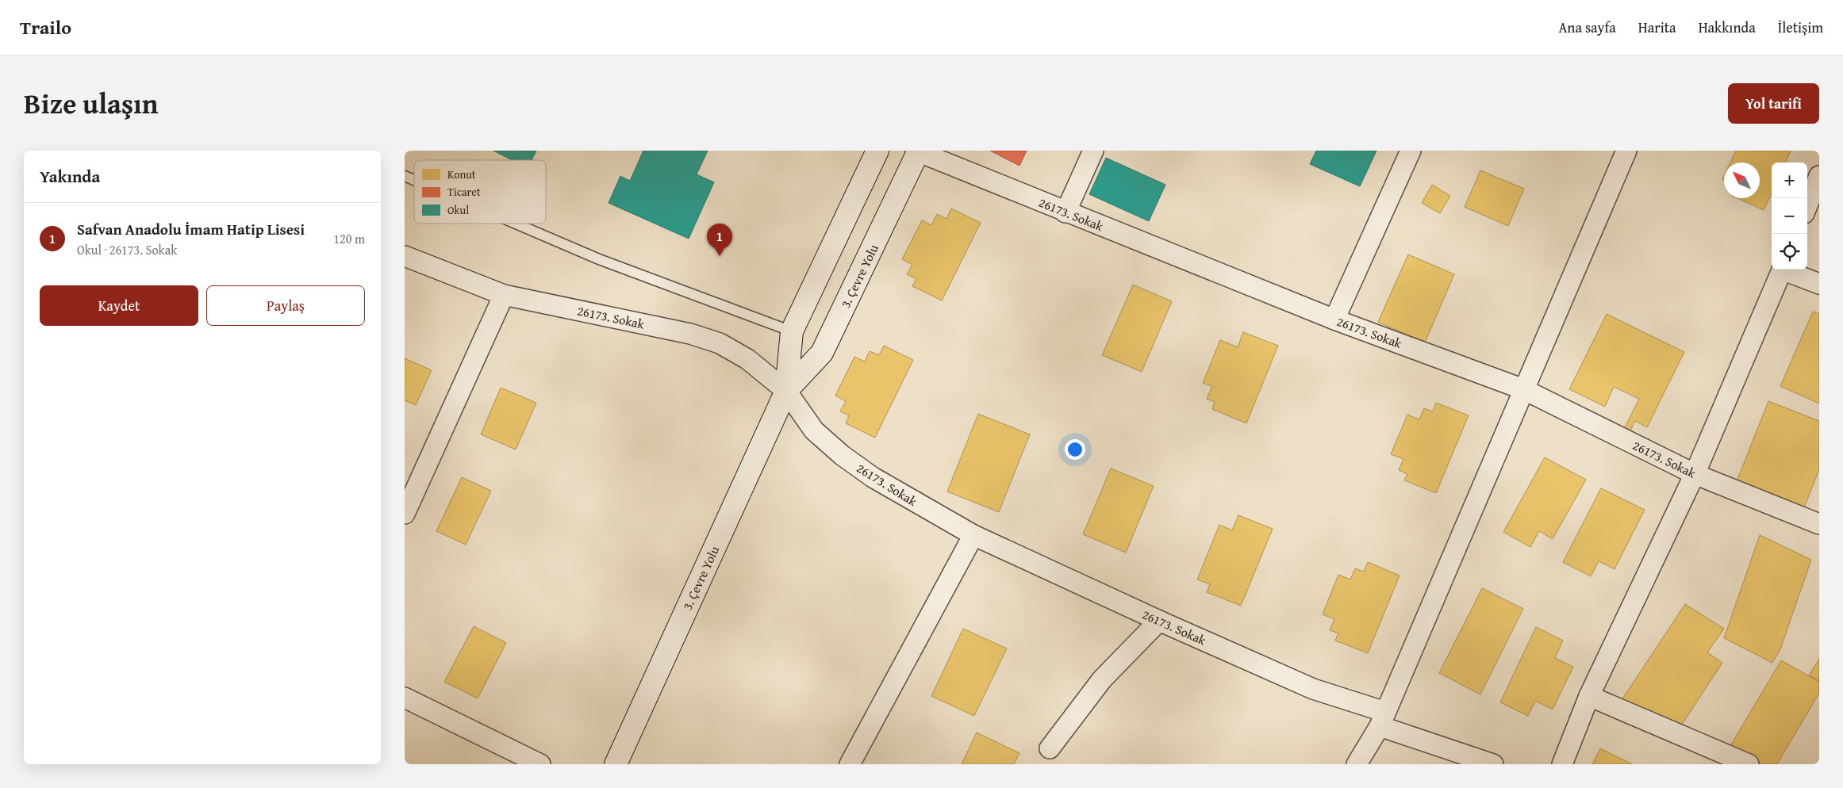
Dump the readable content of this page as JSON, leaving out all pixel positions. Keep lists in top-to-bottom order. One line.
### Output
{"streets":{"main road":["3. Çevre Yolu"],"street":["26173. Sokak"]},"crossings":[["26173. Sokak","3. Çevre Yolu"]],"legend":["Konut","Ticaret","Okul"],"north":"top left","page":{"header":"Trailo","nav":["Ana sayfa","Harita","Hakkında","İletişim"],"title":"Bize ulaşın","buttons":["Yol tarifi",["Kaydet","Paylaş"]],"heading":"Yakında","map_buttons":["+","−"],"list":[{"mark":"1","name":"Safvan Anadolu İmam Hatip Lisesi","note":"Okul · 26173. Sokak","value":"120 m"}],"pins":"1"}}
